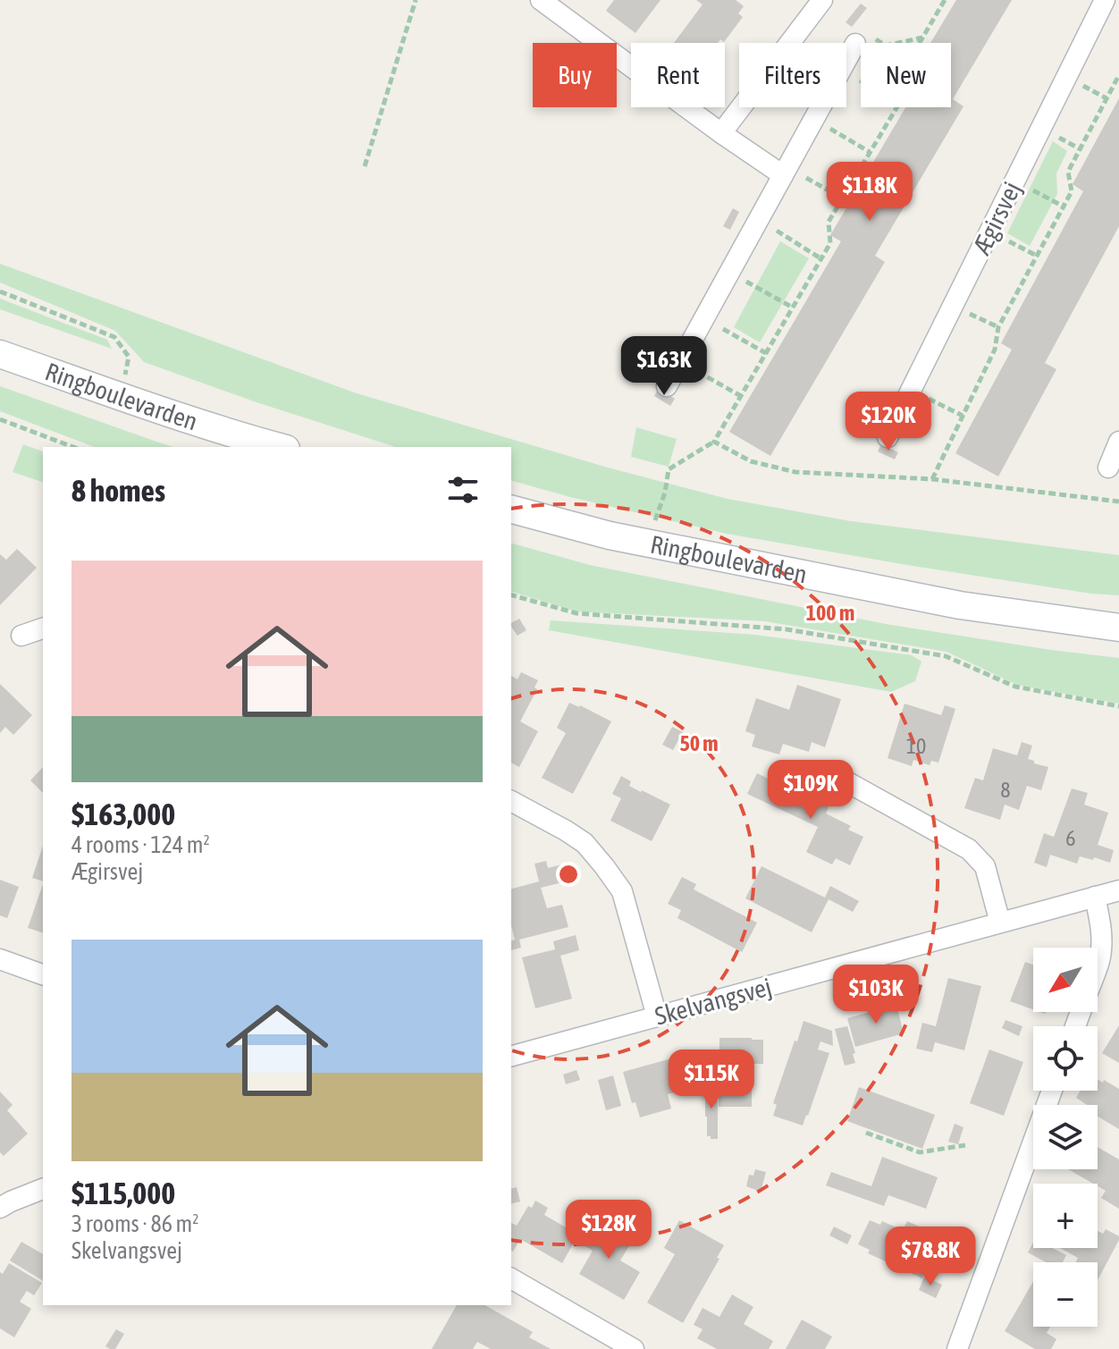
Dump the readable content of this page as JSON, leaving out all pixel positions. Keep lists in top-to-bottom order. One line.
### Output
{"streets":{"main road":["Ringboulevarden"],"street":["Ægirsvej","Skelvangsvej"]},"house_numbers":["10","8","6"],"north":"bottom left","page":{"chip":["Buy","Rent","Filters","New"],"price":["$118K","$163K","$120K","$109K","$103K","$115K","$128K","$78.8K"],"heading":"8 homes","list":[{"name":"$163,000","note":"4 rooms · 124 m² · Ægirsvej"},{"name":"$115,000","note":"3 rooms · 86 m² · Skelvangsvej"}],"map_buttons":["+","−"]},"rings":["100 m","50 m"]}
